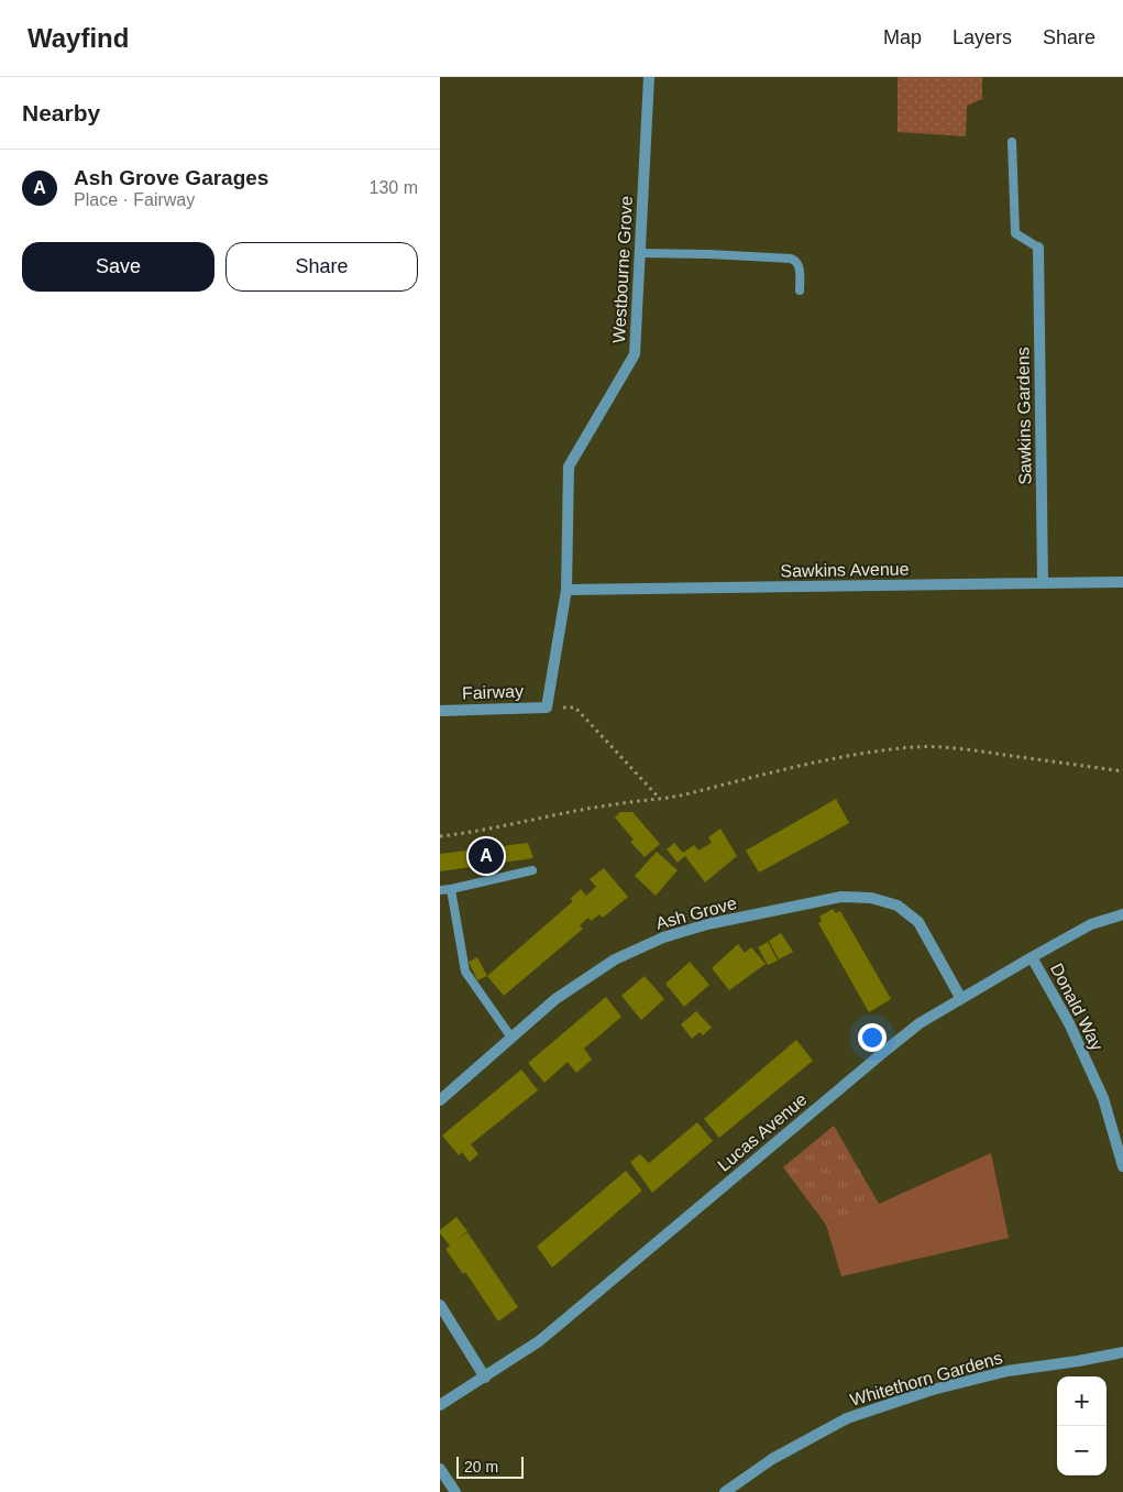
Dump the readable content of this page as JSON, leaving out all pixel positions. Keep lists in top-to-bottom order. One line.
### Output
{"streets":{"street":["Westbourne Grove","Sawkins Gardens","Sawkins Avenue","Fairway","Ash Grove","Donald Way","Lucas Avenue","Whitethorn Gardens"]},"crossings":[["Westbourne Grove","Sawkins Avenue"],["Westbourne Grove","Fairway"],["Sawkins Gardens","Sawkins Avenue"],["Ash Grove","Lucas Avenue"],["Donald Way","Lucas Avenue"]],"scale_bar":"20 m","page":{"header":"Wayfind","nav":["Map","Layers","Share"],"heading":"Nearby","list":[{"mark":"A","name":"Ash Grove Garages","note":"Place · Fairway","value":"130 m"}],"buttons":["Save","Share"],"pins":"A","map_buttons":["+","−"],"scale":"20 m"}}
